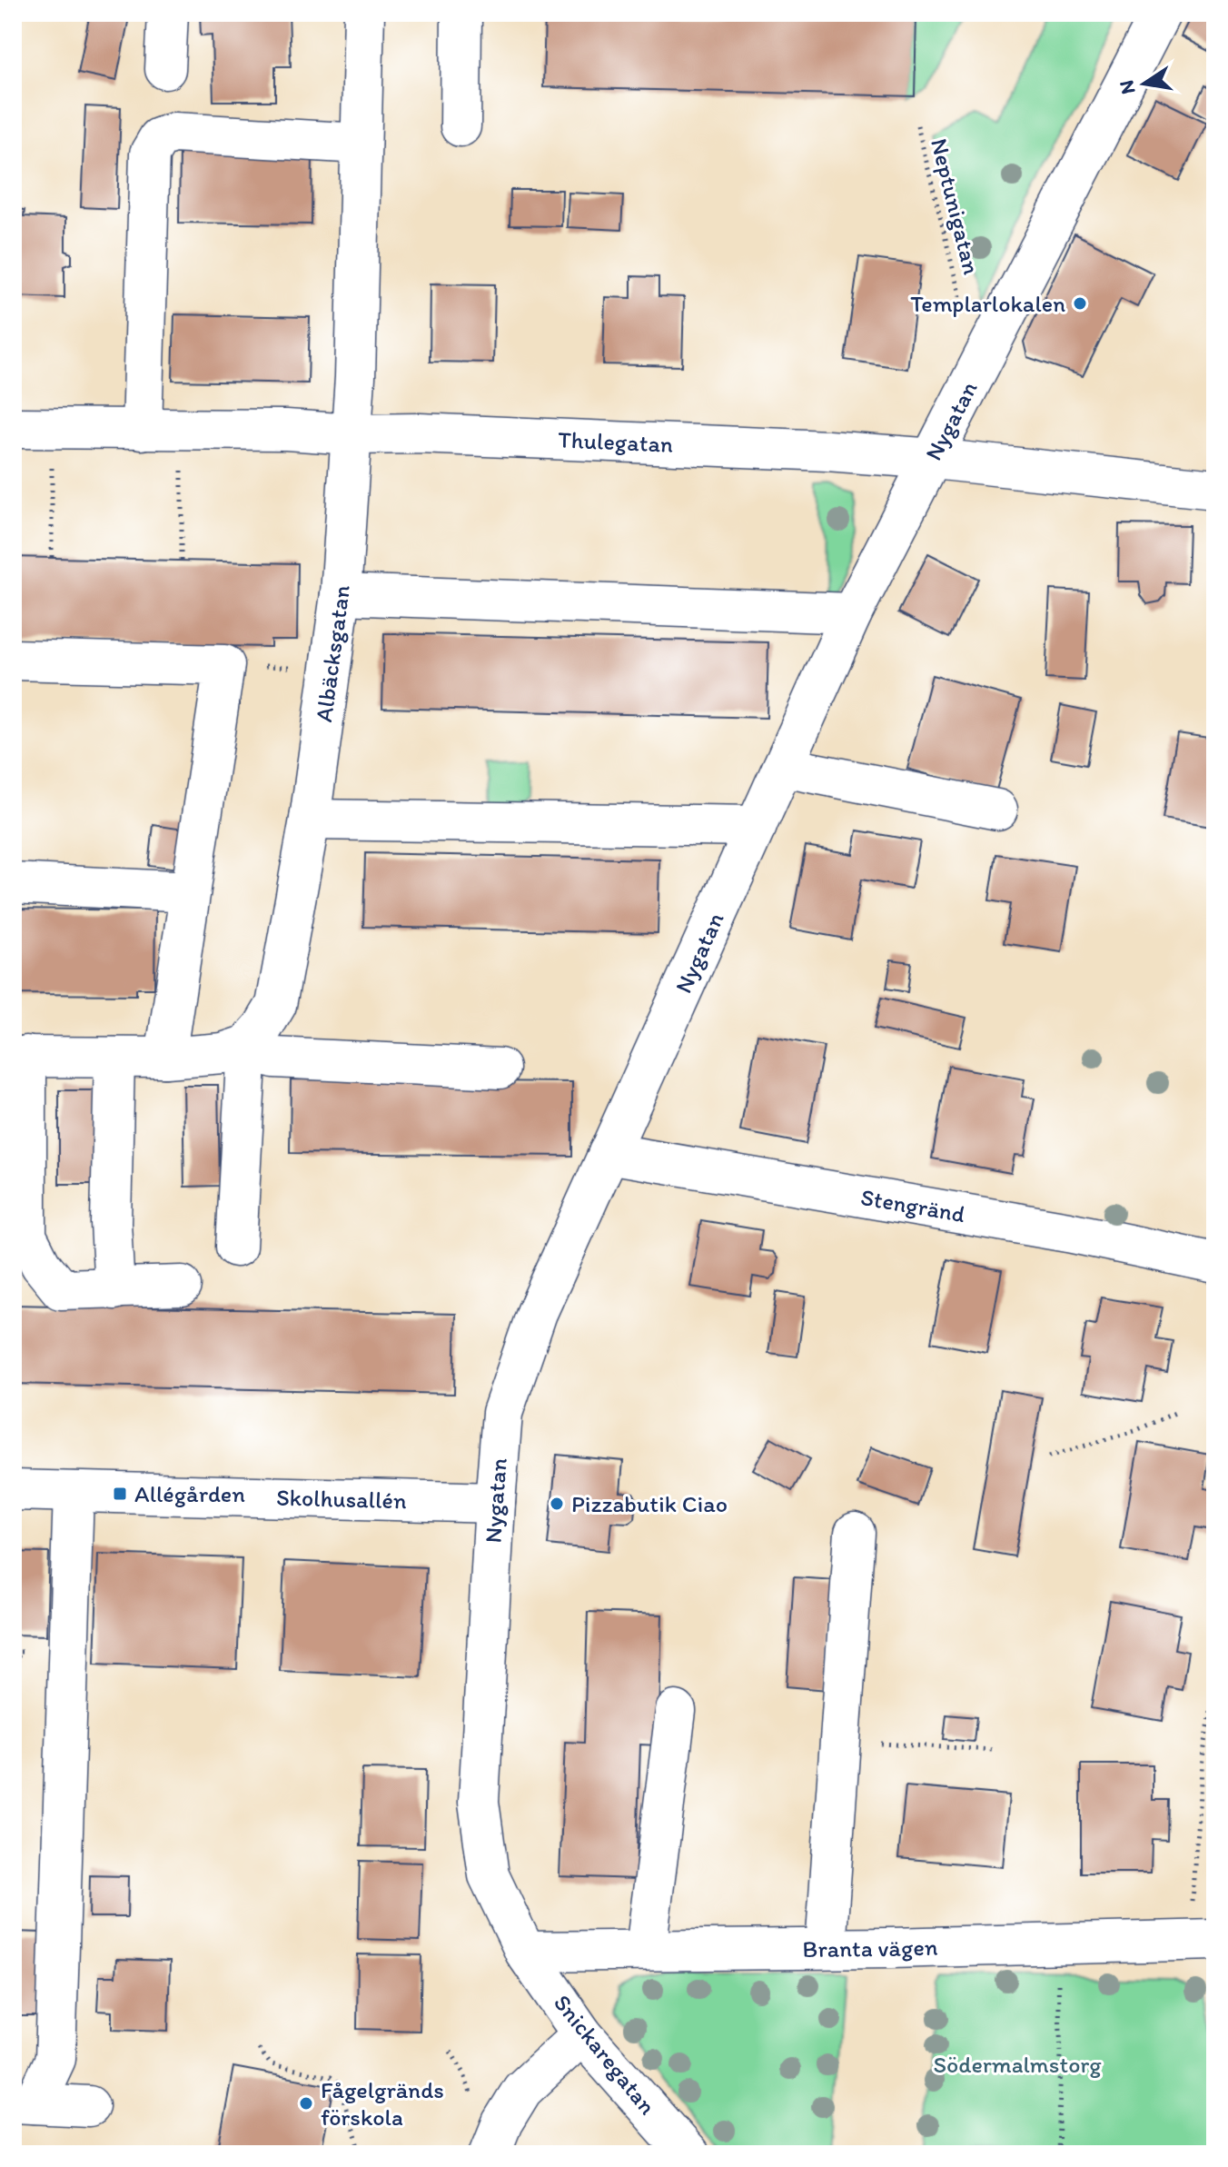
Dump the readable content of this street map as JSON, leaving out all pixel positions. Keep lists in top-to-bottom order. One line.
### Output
{"streets":{"street":["Nygatan","Thulegatan","Albäcksgatan","Stengränd","Skolhusallén","Branta vägen","Snickaregatan"],"path":["Neptunigatan"]},"crossings":[["Nygatan","Thulegatan"],["Nygatan","Stengränd"],["Nygatan","Skolhusallén"],["Nygatan","Branta vägen"],["Nygatan","Snickaregatan"],["Thulegatan","Albäcksgatan"],["Branta vägen","Snickaregatan"]],"parks":["Södermalmstorg"],"places":{"other":["Templarlokalen","Pizzabutik Ciao","Fågelgränds förskola"],"transit":["Allégården"]},"north":"left"}
